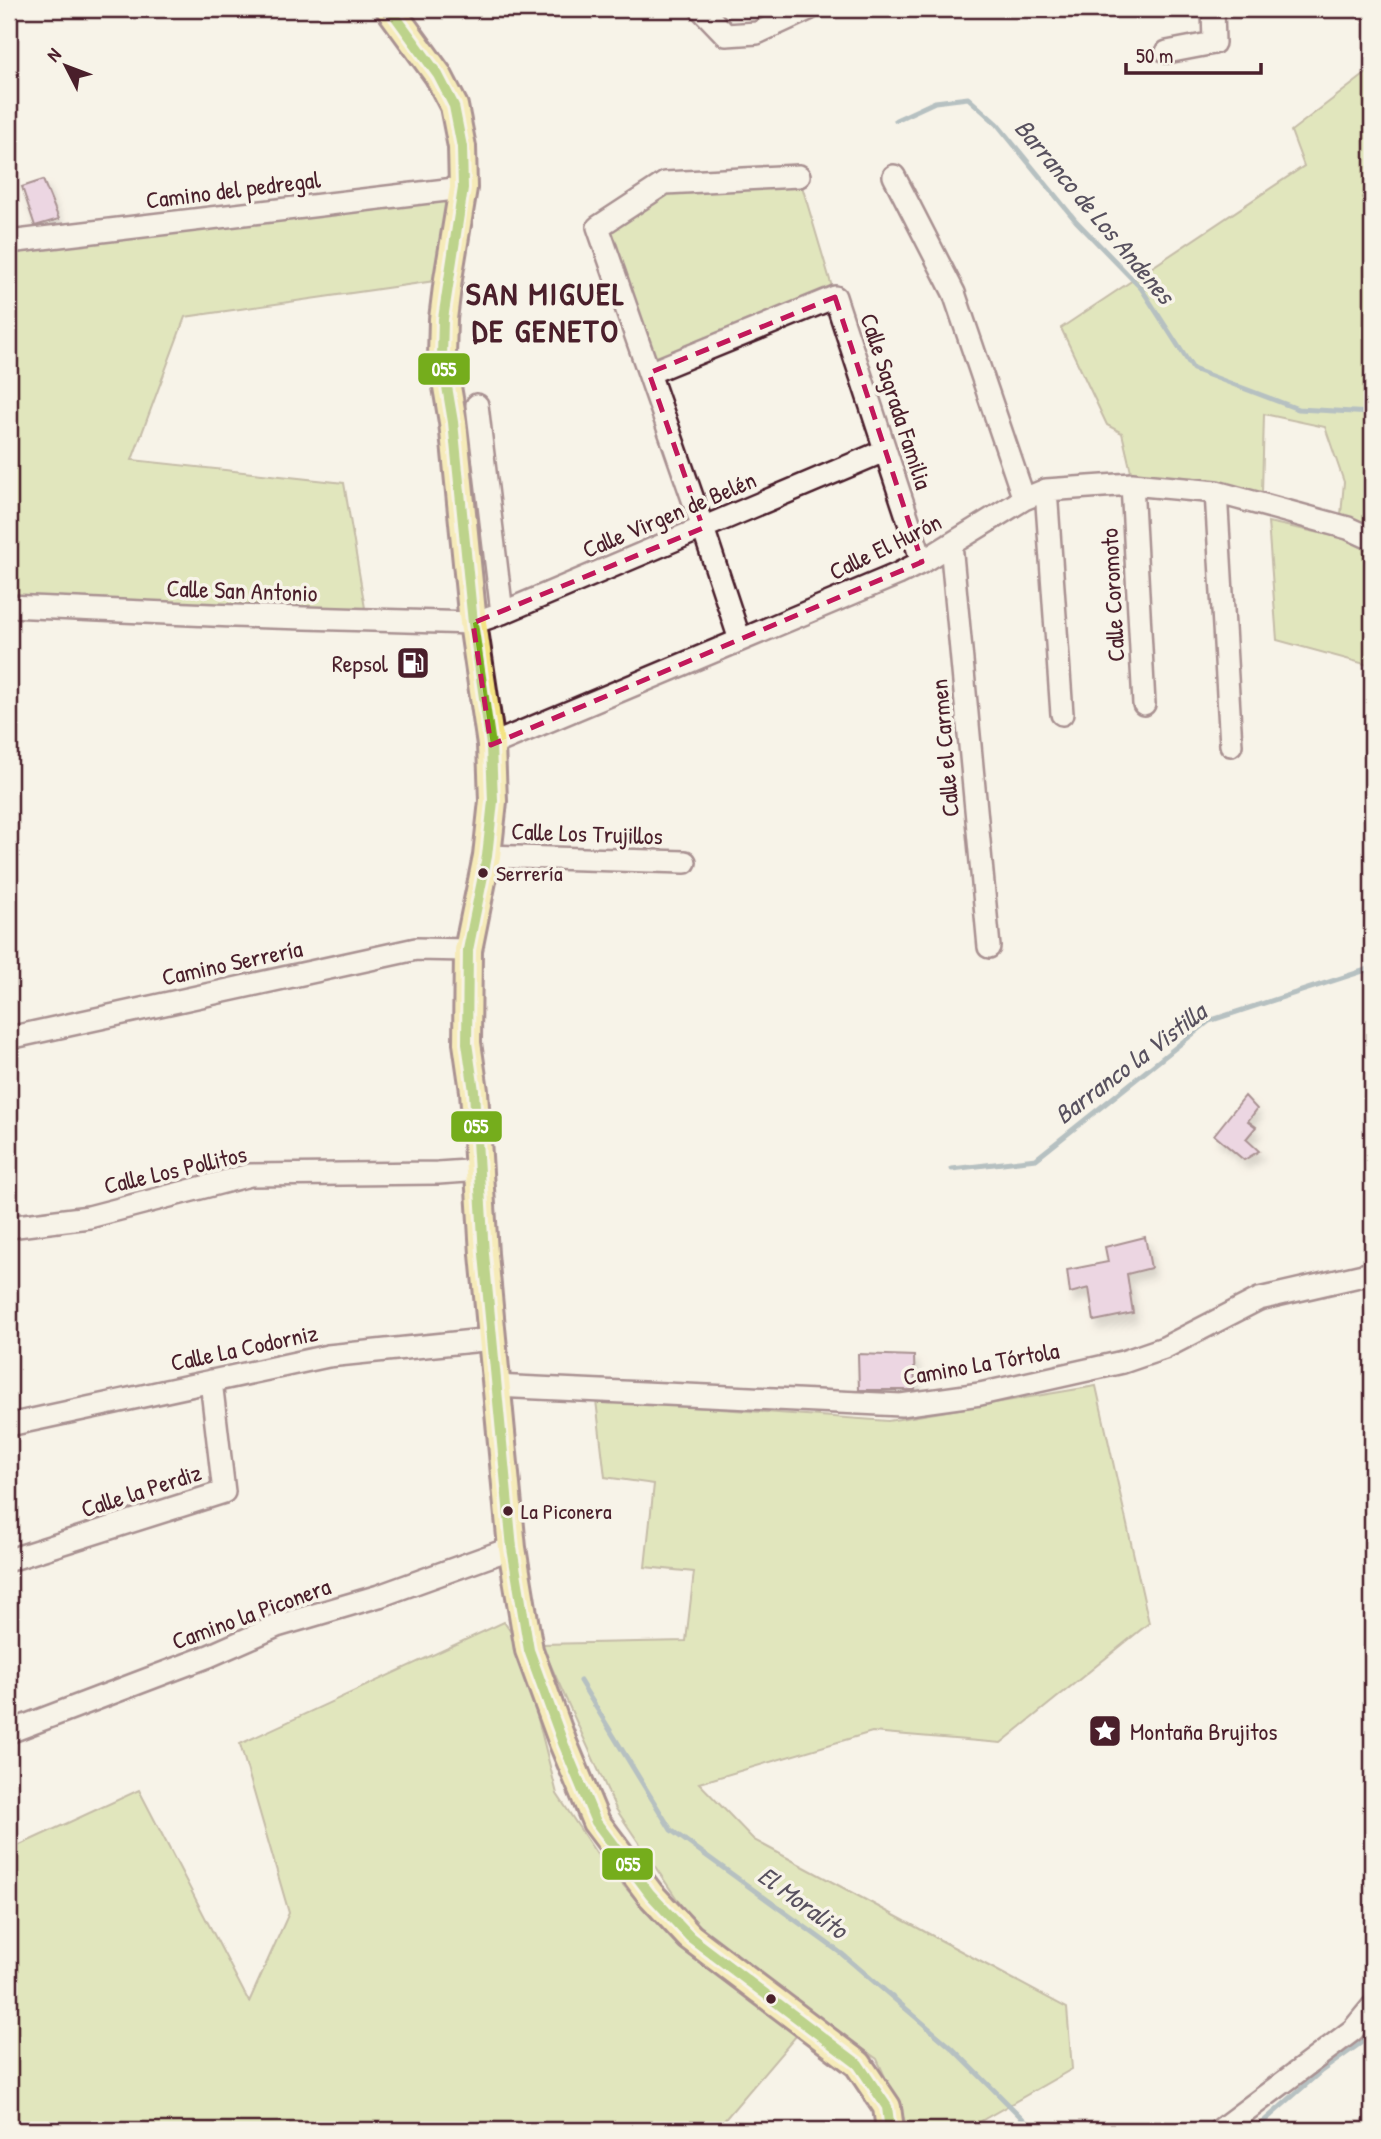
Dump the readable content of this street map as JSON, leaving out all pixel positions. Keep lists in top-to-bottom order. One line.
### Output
{"streets":{"street":["Camino del pedregal","Calle Sagrada Familia","Calle Virgen de Belén","Calle El Hurón","Calle San Antonio","Calle Coromoto","Calle el Carmen","Calle Los Trujillos","Camino Serrería","Calle Los Pollitos","Calle La Codorniz","Camino La Tórtola","Calle la Perdiz","Camino la Piconera"]},"crossings":[["Calle Sagrada Familia","Calle Virgen de Belén"],["Calle Sagrada Familia","Calle El Hurón"],["Calle Virgen de Belén","Calle San Antonio"],["Calle El Hurón","Calle Coromoto"],["Calle El Hurón","Calle el Carmen"],["Calle La Codorniz","Calle la Perdiz"]],"districts":["SAN MIGUEL DE GENETO"],"water":["Barranco de Los Andenes","Barranco la Vistilla","El Moralito"],"places":{"fuel station":["Repsol"],"other":["Serrería","La Piconera"],"place":["Montaña Brujitos"]},"lines":["transit line 055"],"scale_bar":"50 m","north":"top left"}
